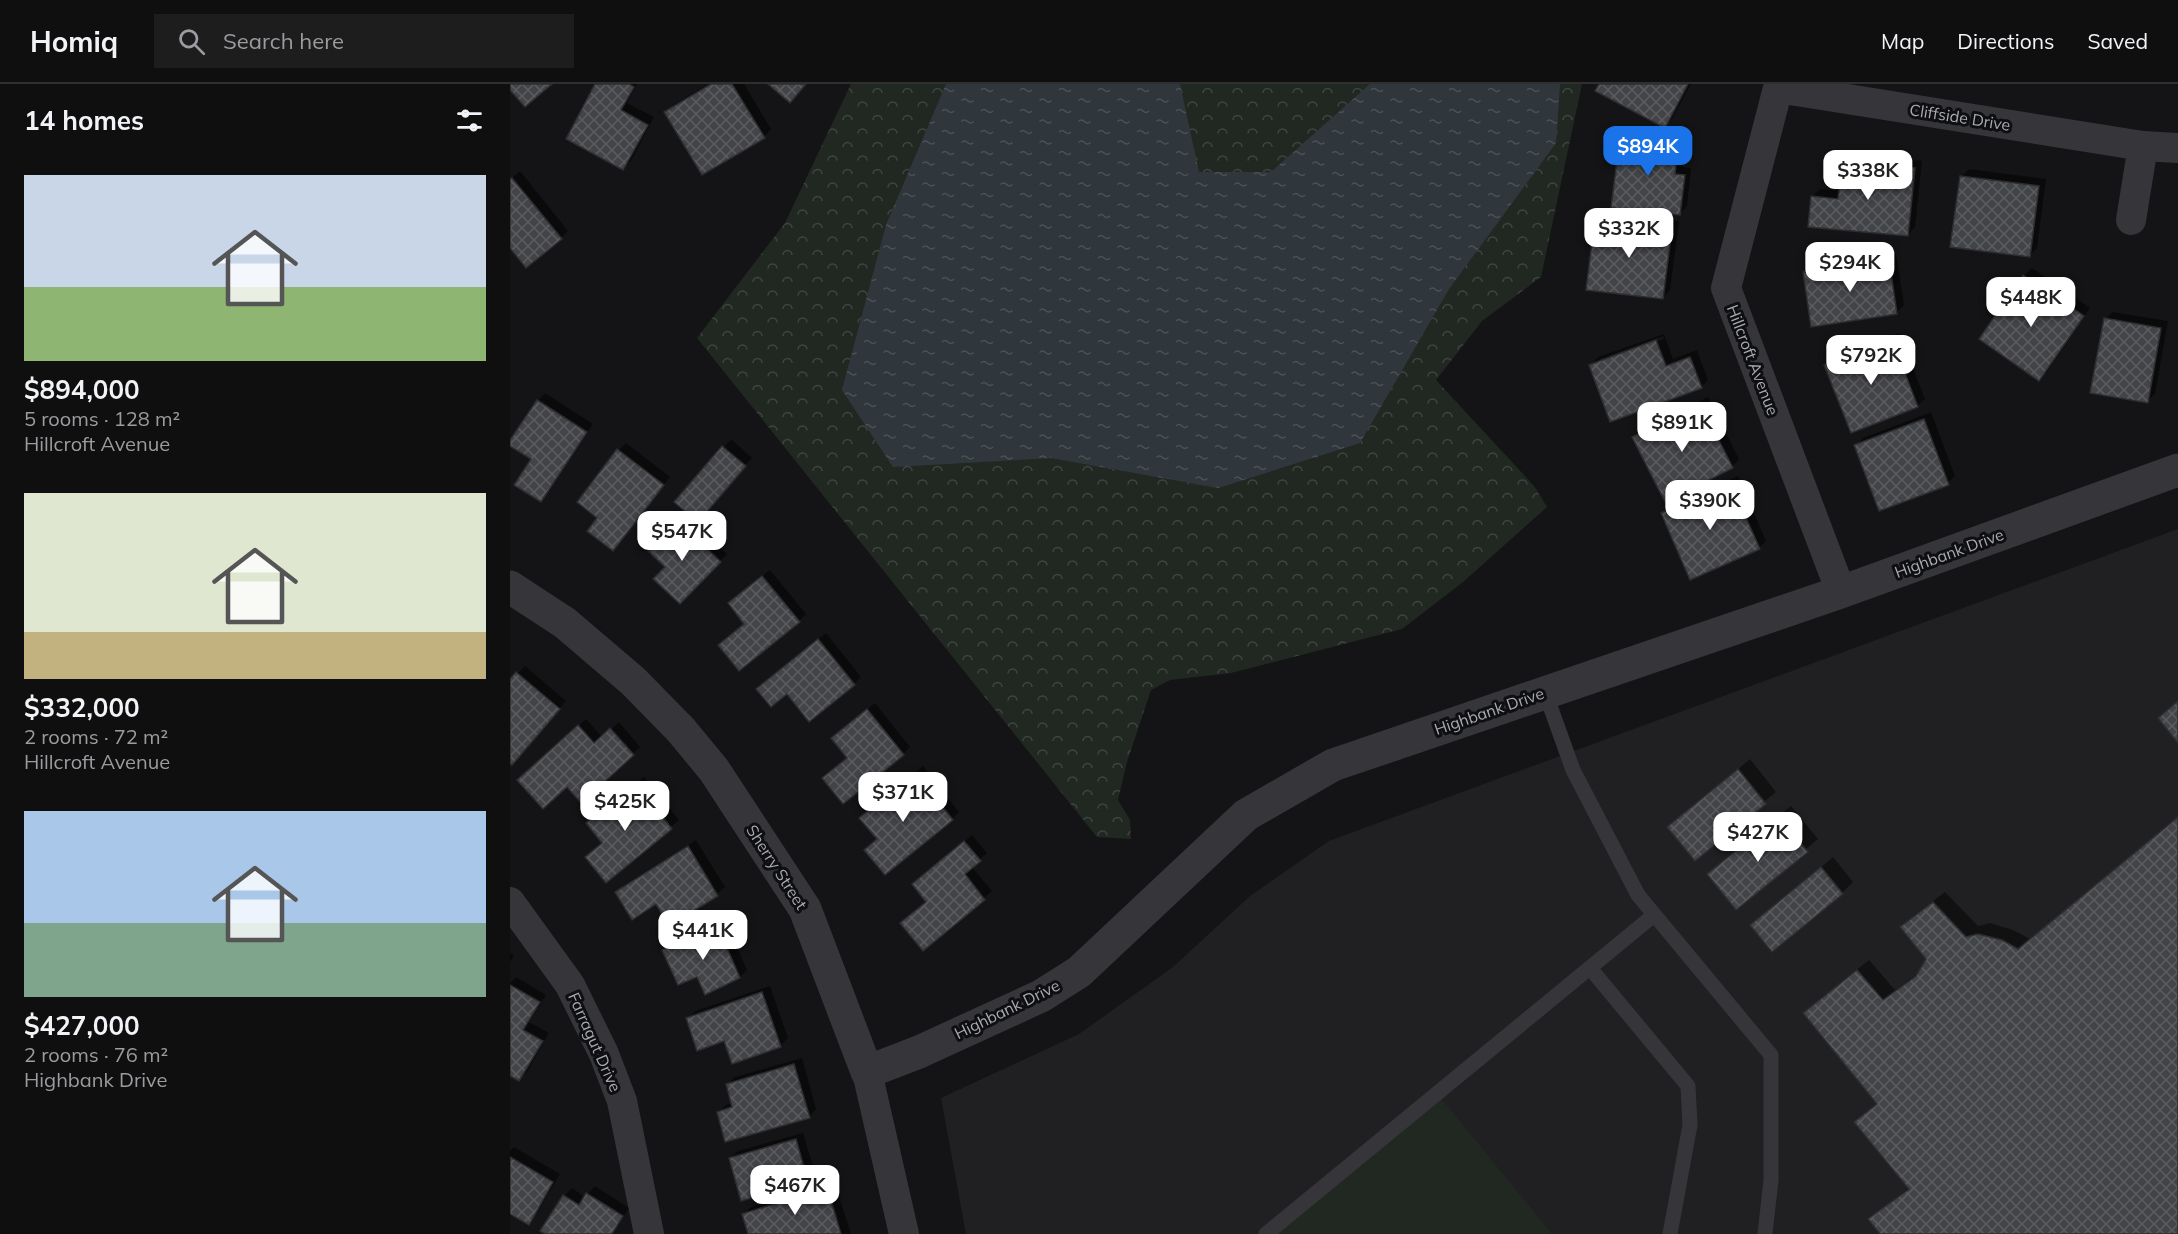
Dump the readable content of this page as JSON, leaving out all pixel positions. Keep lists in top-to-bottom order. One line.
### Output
{"streets":{"street":["Cliffside Drive","Hillcroft Avenue","Highbank Drive","Sherry Street","Farragut Drive"]},"crossings":[["Cliffside Drive","Hillcroft Avenue"],["Hillcroft Avenue","Highbank Drive"],["Highbank Drive","Sherry Street"]],"page":{"header":"Homiq","search":"Search here","nav":["Map","Directions","Saved"],"heading":"14 homes","price":["$894K","$338K","$332K","$294K","$448K","$792K","$891K","$390K","$547K","$371K","$425K","$427K","$441K","$467K"],"list":[{"name":"$894,000","note":"5 rooms · 128 m² · Hillcroft Avenue"},{"name":"$332,000","note":"2 rooms · 72 m² · Hillcroft Avenue"},{"name":"$427,000","note":"2 rooms · 76 m² · Highbank Drive"}]}}
